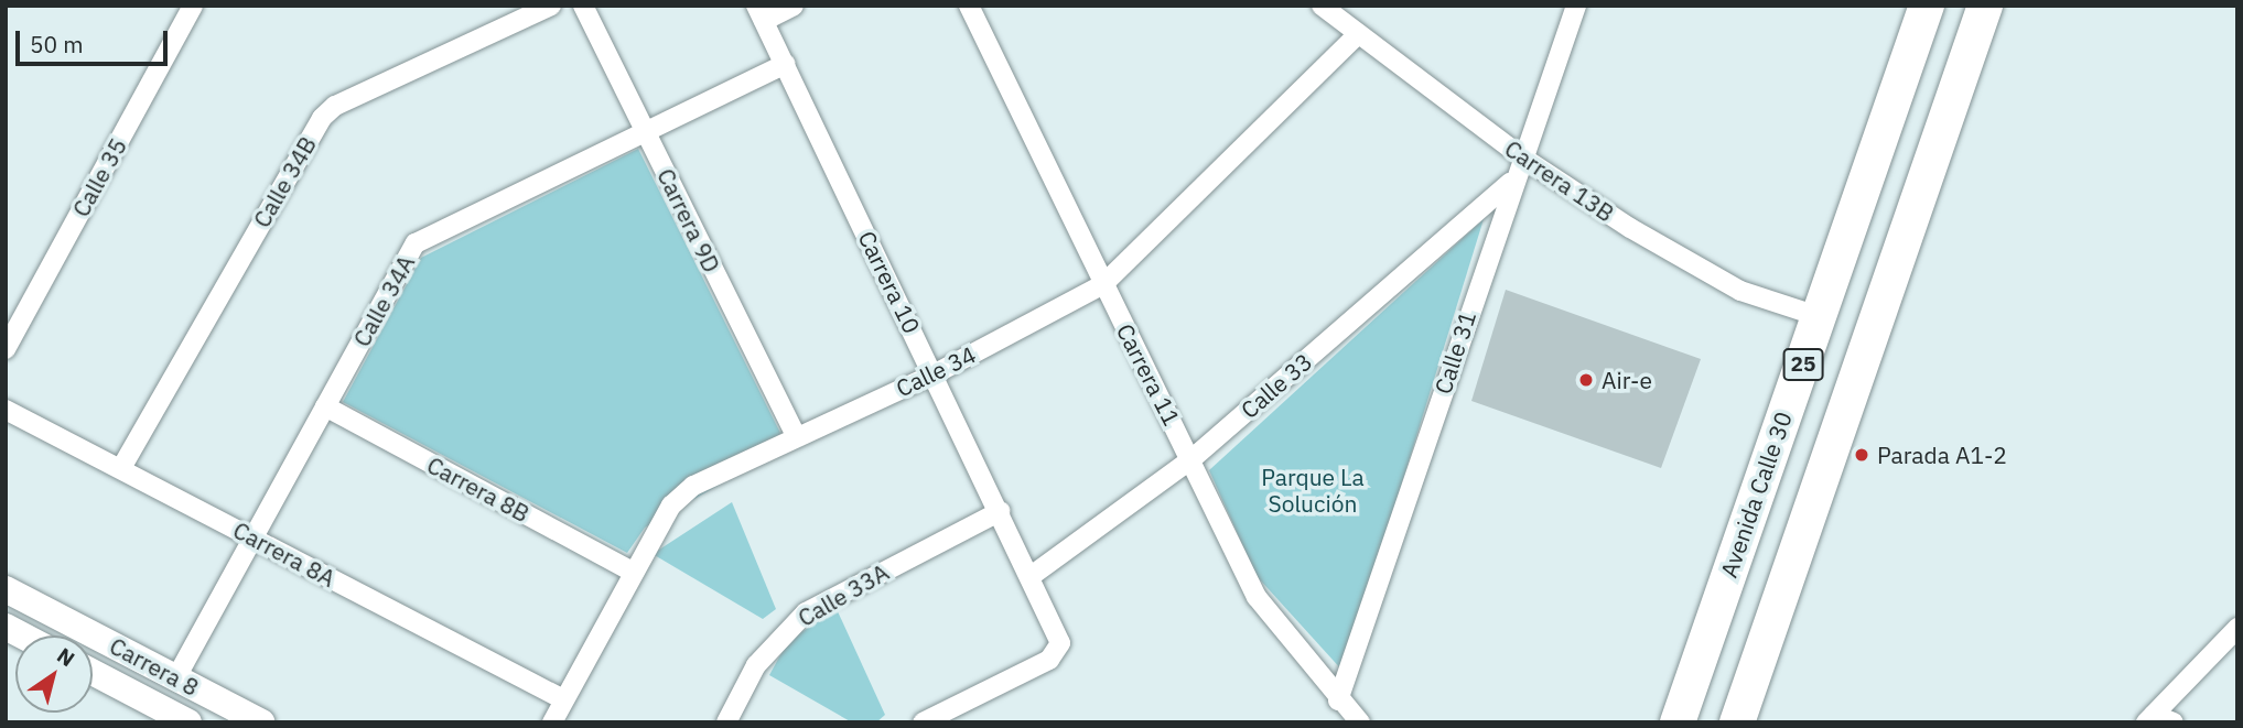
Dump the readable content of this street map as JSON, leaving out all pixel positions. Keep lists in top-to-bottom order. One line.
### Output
{"streets":{"highway":["25","Avenida Calle 30"],"street":["Calle 35","Carrera 13B","Calle 34B","Carrera 9D","Carrera 10","Calle 34A","Calle 31","Calle 34","Carrera 11","Calle 33","Carrera 8B","Carrera 8A","Calle 33A","Carrera 8"]},"crossings":[["Carrera 13B","Calle 31"],["Carrera 13B","Calle 34"],["Carrera 13B","Avenida Calle 30"],["Calle 34B","Carrera 8A"],["Carrera 9D","Calle 34A"],["Carrera 9D","Calle 34"],["Carrera 10","Calle 34A"],["Carrera 10","Calle 34"],["Carrera 10","Calle 33"],["Carrera 10","Calle 33A"],["Calle 34A","Carrera 8B"],["Calle 34A","Carrera 8A"],["Calle 34A","Carrera 8"],["Calle 31","Carrera 11"],["Calle 31","Calle 33"],["Calle 34","Carrera 11"],["Calle 34","Carrera 8B"],["Calle 34","Carrera 8A"],["Carrera 11","Calle 33"]],"parks":["Parque La Solución"],"places":["Air-e","Parada A1-2"],"scale_bar":"50 m","north":"top right"}
